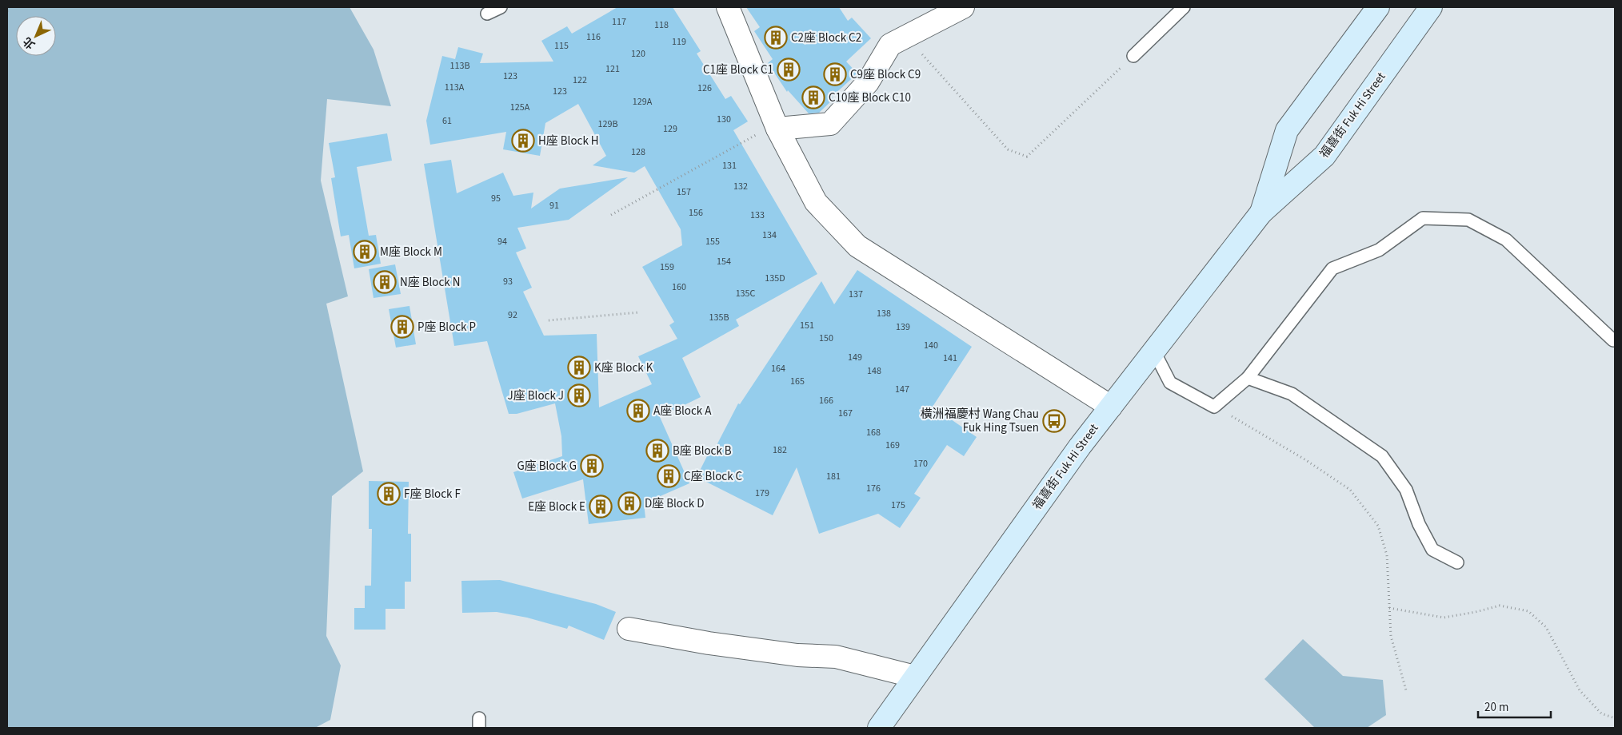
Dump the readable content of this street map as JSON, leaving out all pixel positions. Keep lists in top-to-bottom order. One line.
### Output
{"streets":{"street":["福喜街 Fuk Hi Street"]},"places":{"building":["C2座 Block C2","C1座 Block C1","C9座 Block C9","C10座 Block C10","H座 Block H","M座 Block M","N座 Block N","P座 Block P","K座 Block K","J座 Block J","A座 Block A","B座 Block B","G座 Block G","C座 Block C","F座 Block F","D座 Block D","E座 Block E"],"bus stop":["橫洲福慶村 Wang Chau Fuk Hing Tsuen"]},"house_numbers":["117","118","116","119","115","120","113B","121","123","122","113A","126","123","129A","125A","130","61","129B","129","128","131","132","157","95","91","156","133","134","94","155","154","159","135D","93","160","135C","137","138","92","135B","151","139","150","140","149","141","164","148","165","147","166","167","168","169","182","170","181","176","179","175"],"scale_bar":"20 m","north":"bottom left"}
